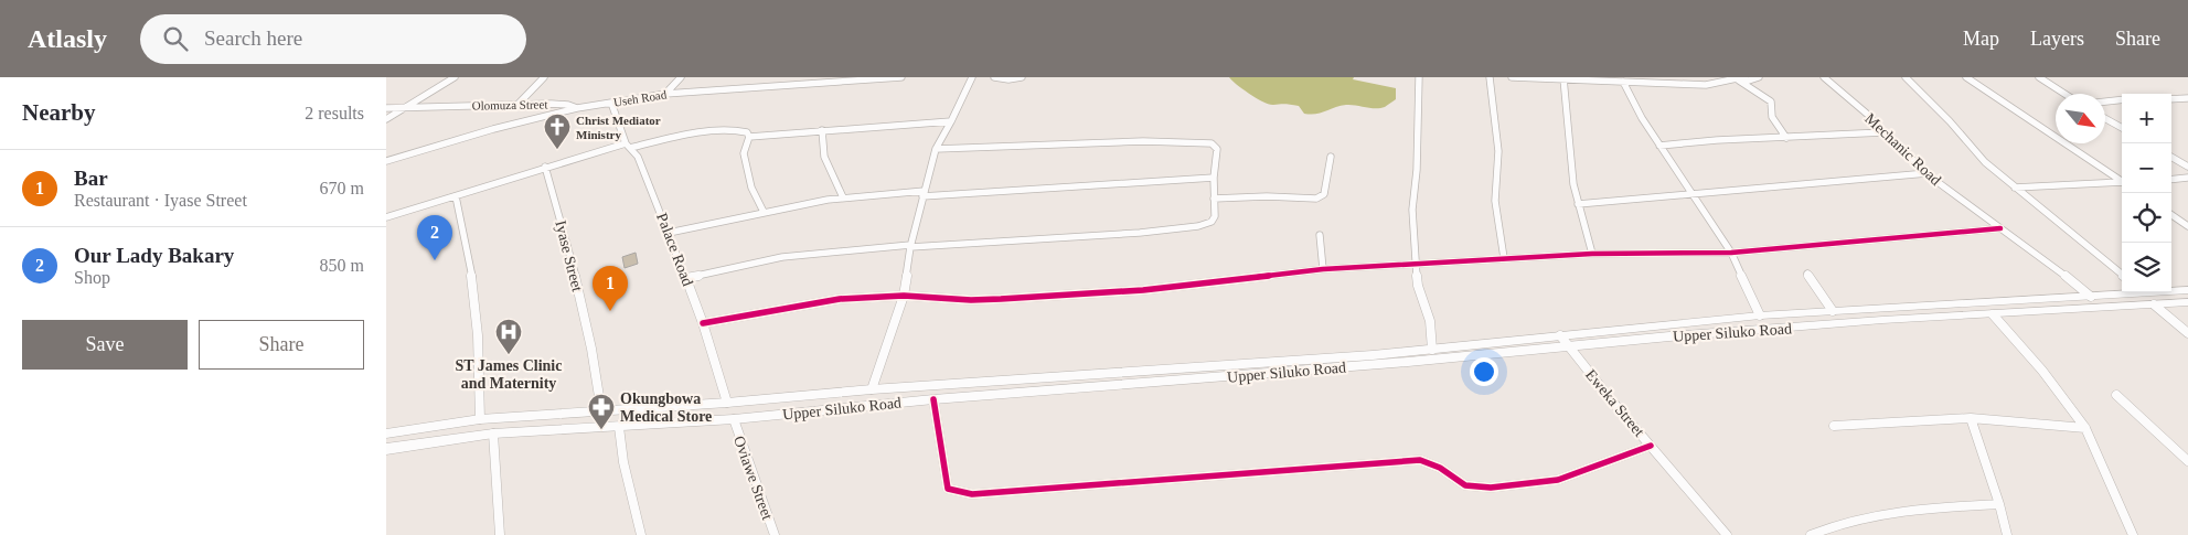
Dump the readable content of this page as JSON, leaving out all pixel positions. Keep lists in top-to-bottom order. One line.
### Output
{"streets":{"main road":["Upper Siluko Road"],"street":["Useh Road","Olomuza Street","Mechanic Road","Palace Road","Iyase Street","Eweka Street","Oviawe Street"]},"crossings":[["Useh Road","Olomuza Street"],["Useh Road","Palace Road"],["Olomuza Street","Palace Road"],["Mechanic Road","Upper Siluko Road"],["Palace Road","Upper Siluko Road"],["Iyase Street","Upper Siluko Road"],["Upper Siluko Road","Eweka Street"],["Upper Siluko Road","Oviawe Street"]],"places":{"church":["Christ Mediator Ministry"],"hospital":["ST James Clinic and Maternity"],"pharmacy":["Okungbowa Medical Store"]},"north":"bottom right","page":{"header":"Atlasly","search":"Search here","nav":["Map","Layers","Share"],"heading":["Nearby","2 results"],"map_buttons":["+","−"],"list":[{"mark":"1","name":"Bar","note":"Restaurant · Iyase Street","value":"670 m"},{"mark":"2","name":"Our Lady Bakary","note":"Shop","value":"850 m"}],"pins":["2","1"],"buttons":["Save","Share"]}}
